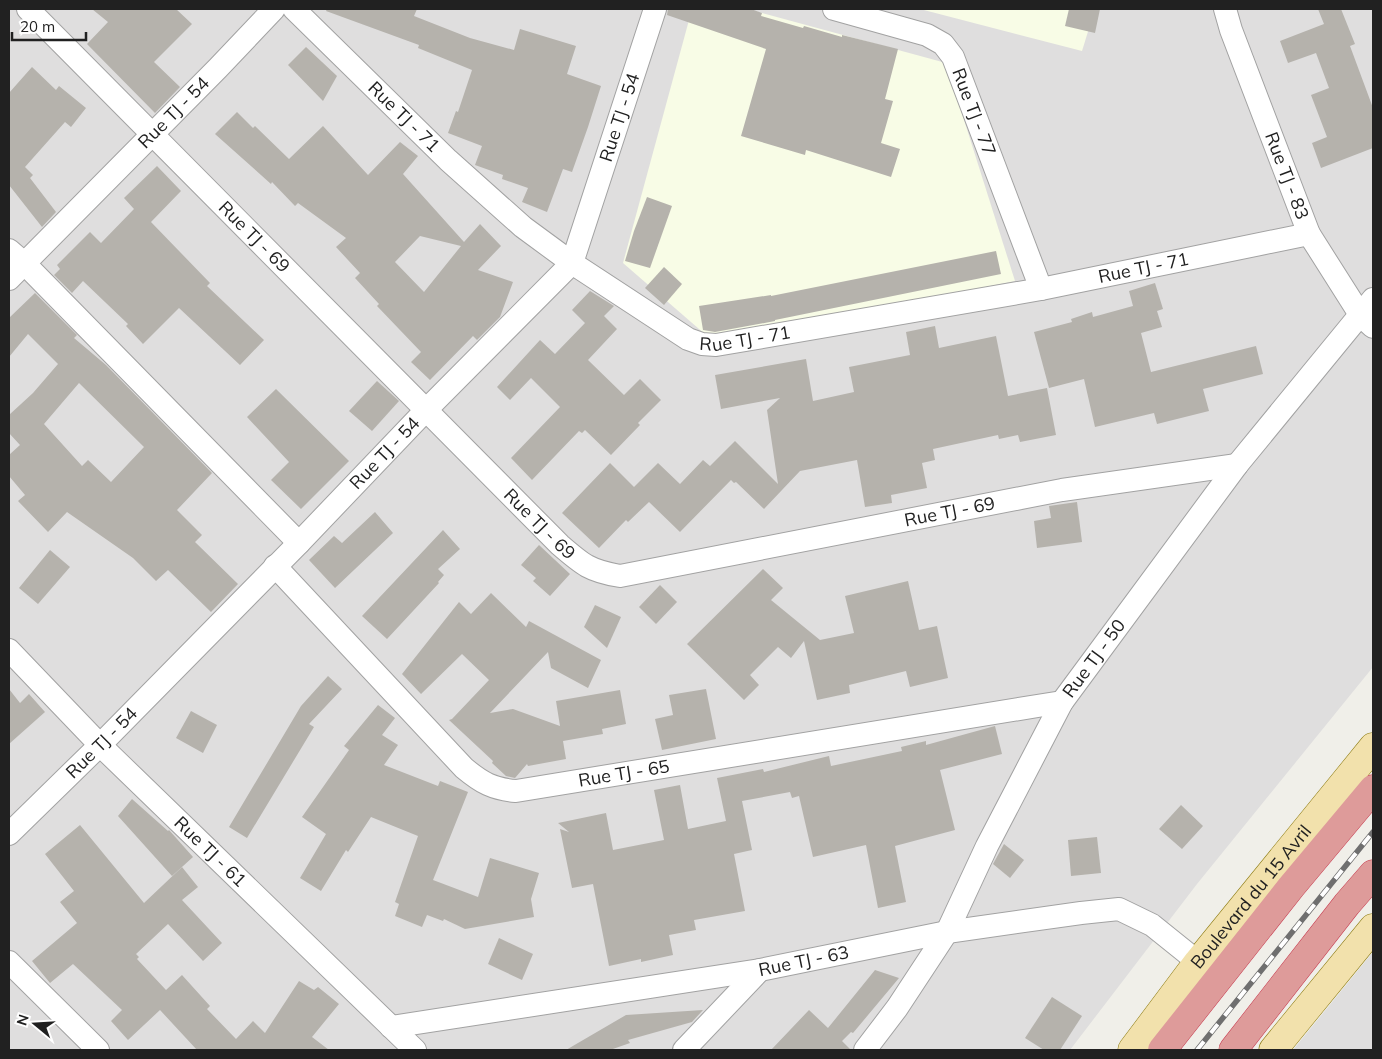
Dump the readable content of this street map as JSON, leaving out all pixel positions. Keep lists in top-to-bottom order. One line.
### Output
{"streets":{"highway":["Boulevard du 15 Avril"],"street":["Rue TJ - 77","Rue TJ - 54","Rue TJ - 71","Rue TJ - 83","Rue TJ - 69","Rue TJ - 50","Rue TJ - 65","Rue TJ - 61","Rue TJ - 63"]},"crossings":[["Rue TJ - 77","Rue TJ - 71"],["Rue TJ - 54","Rue TJ - 71"],["Rue TJ - 54","Rue TJ - 69"],["Rue TJ - 54","Rue TJ - 65"],["Rue TJ - 54","Rue TJ - 61"],["Rue TJ - 71","Rue TJ - 83"],["Rue TJ - 83","Rue TJ - 50"],["Rue TJ - 69","Rue TJ - 50"],["Rue TJ - 50","Rue TJ - 65"],["Rue TJ - 50","Rue TJ - 63"],["Rue TJ - 61","Rue TJ - 63"],["Boulevard du 15 Avril","Rue TJ - 63"]],"scale_bar":"20 m","north":"left"}
